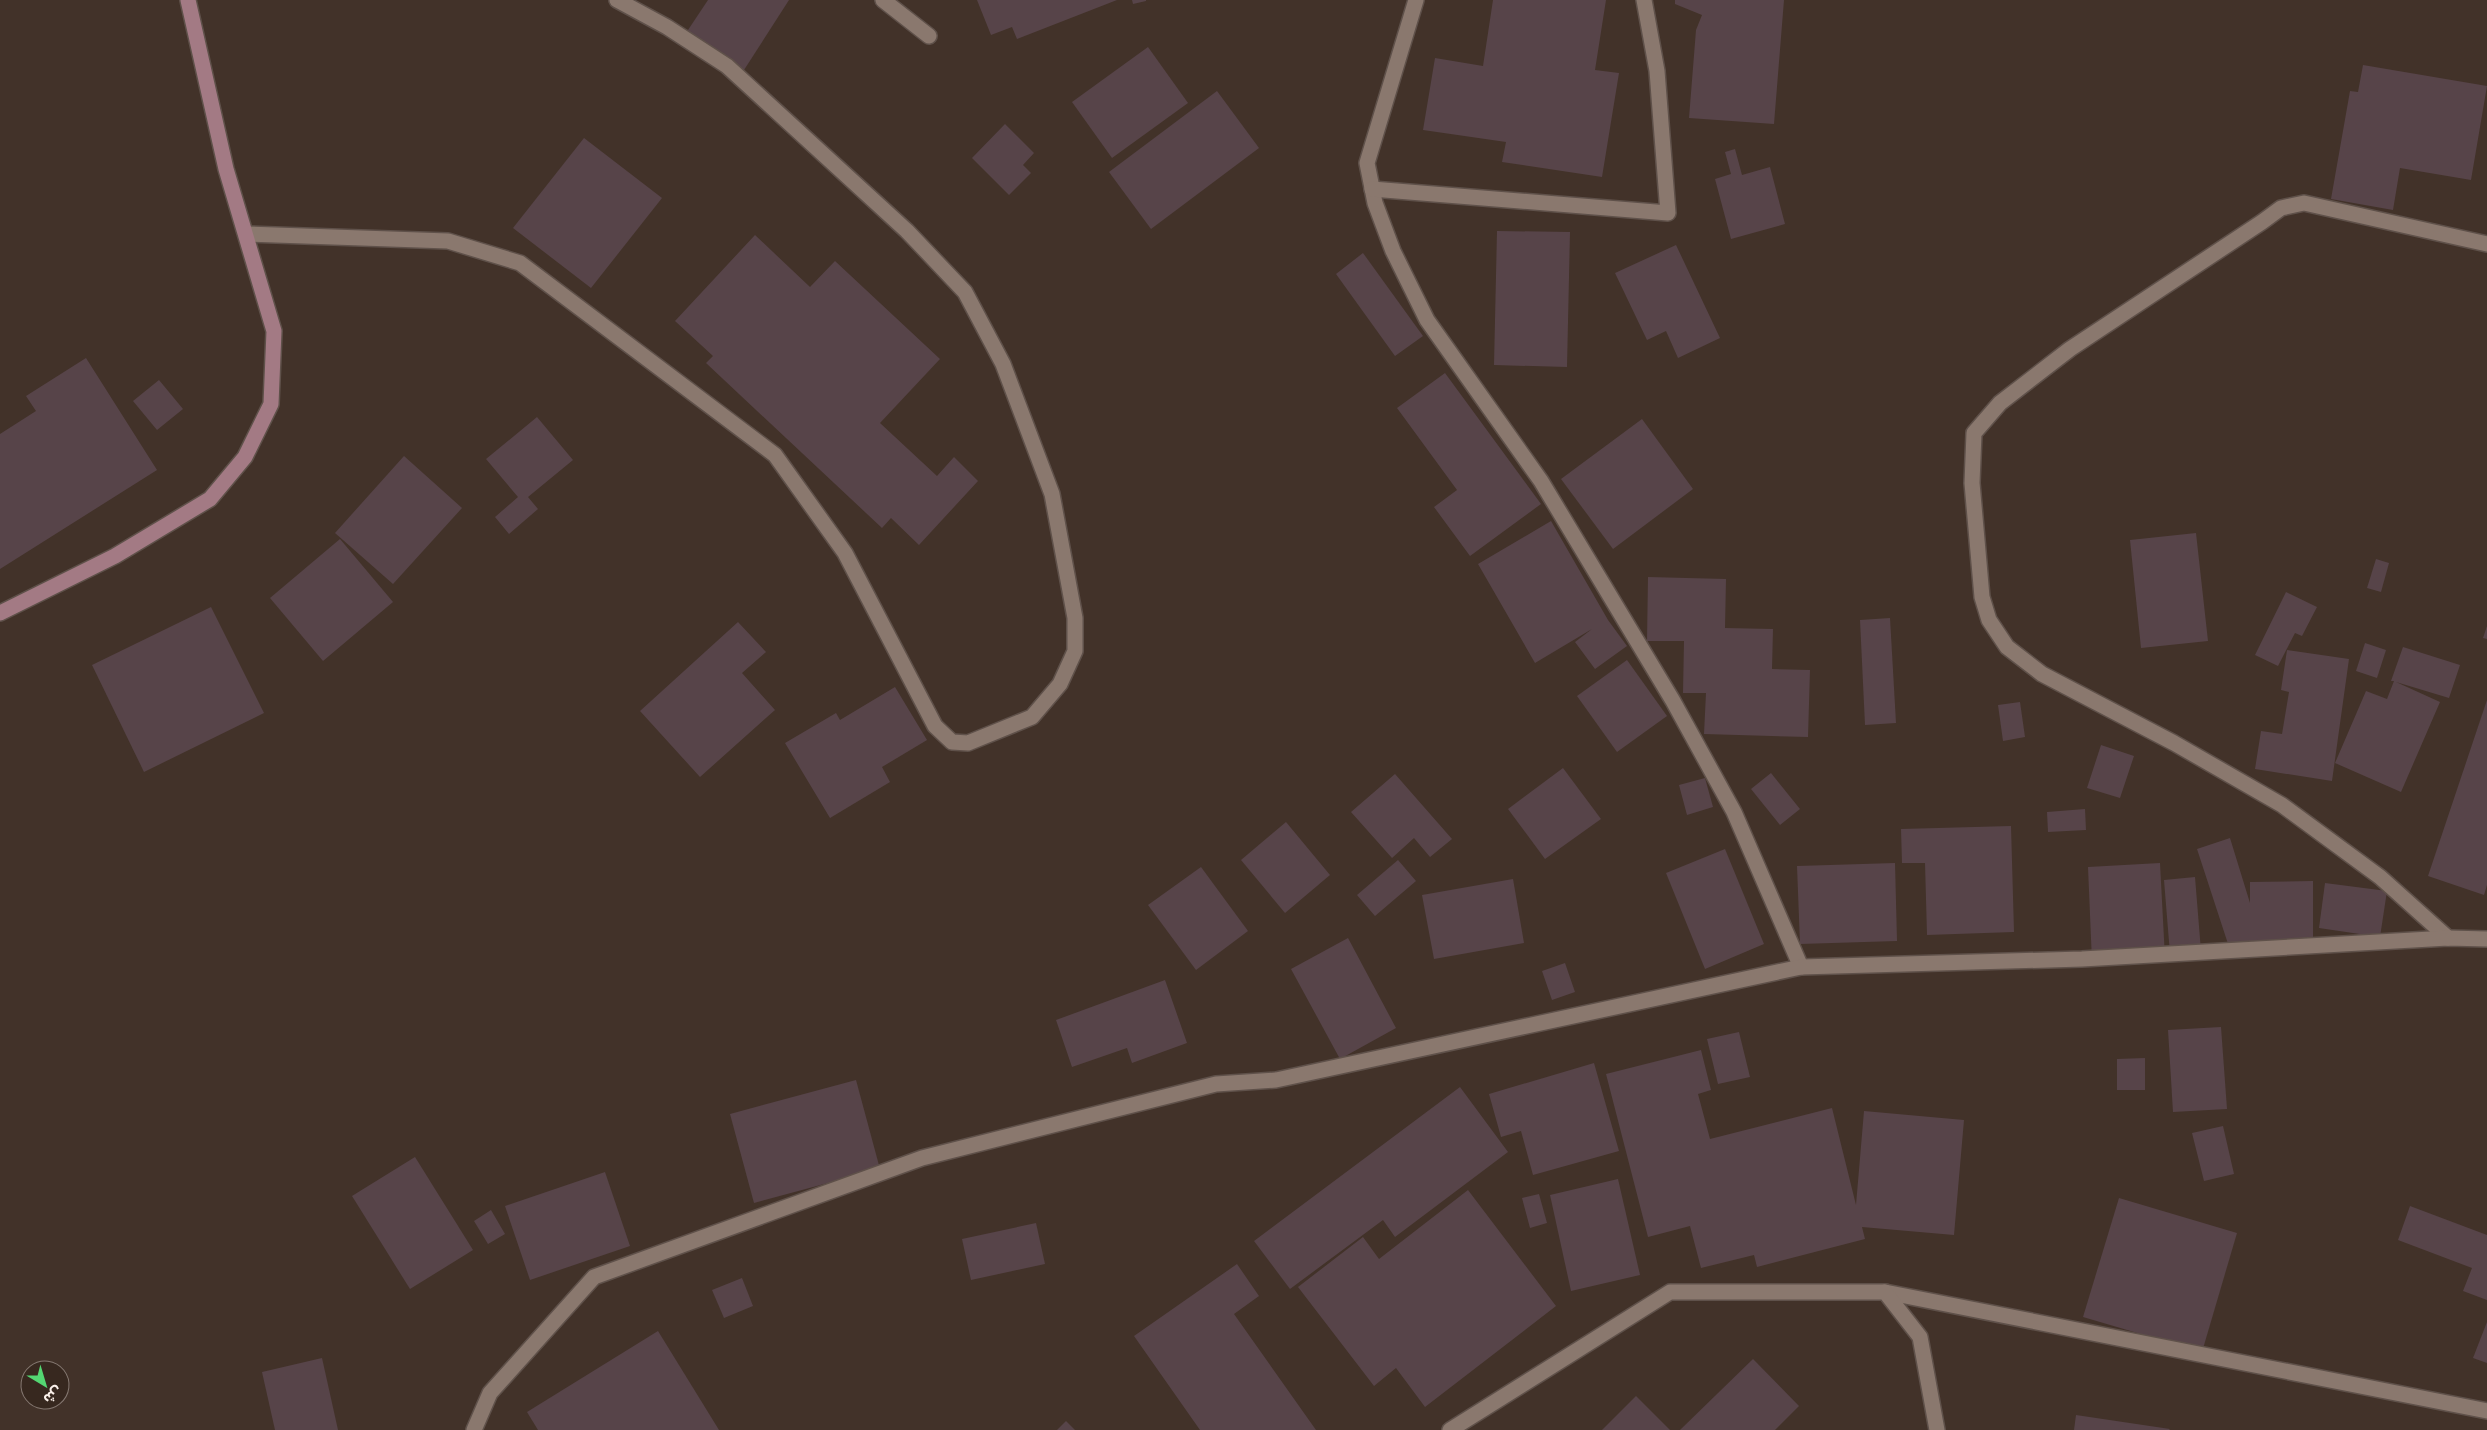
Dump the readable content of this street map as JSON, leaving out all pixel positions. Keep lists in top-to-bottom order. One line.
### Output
{"north":"bottom right"}
